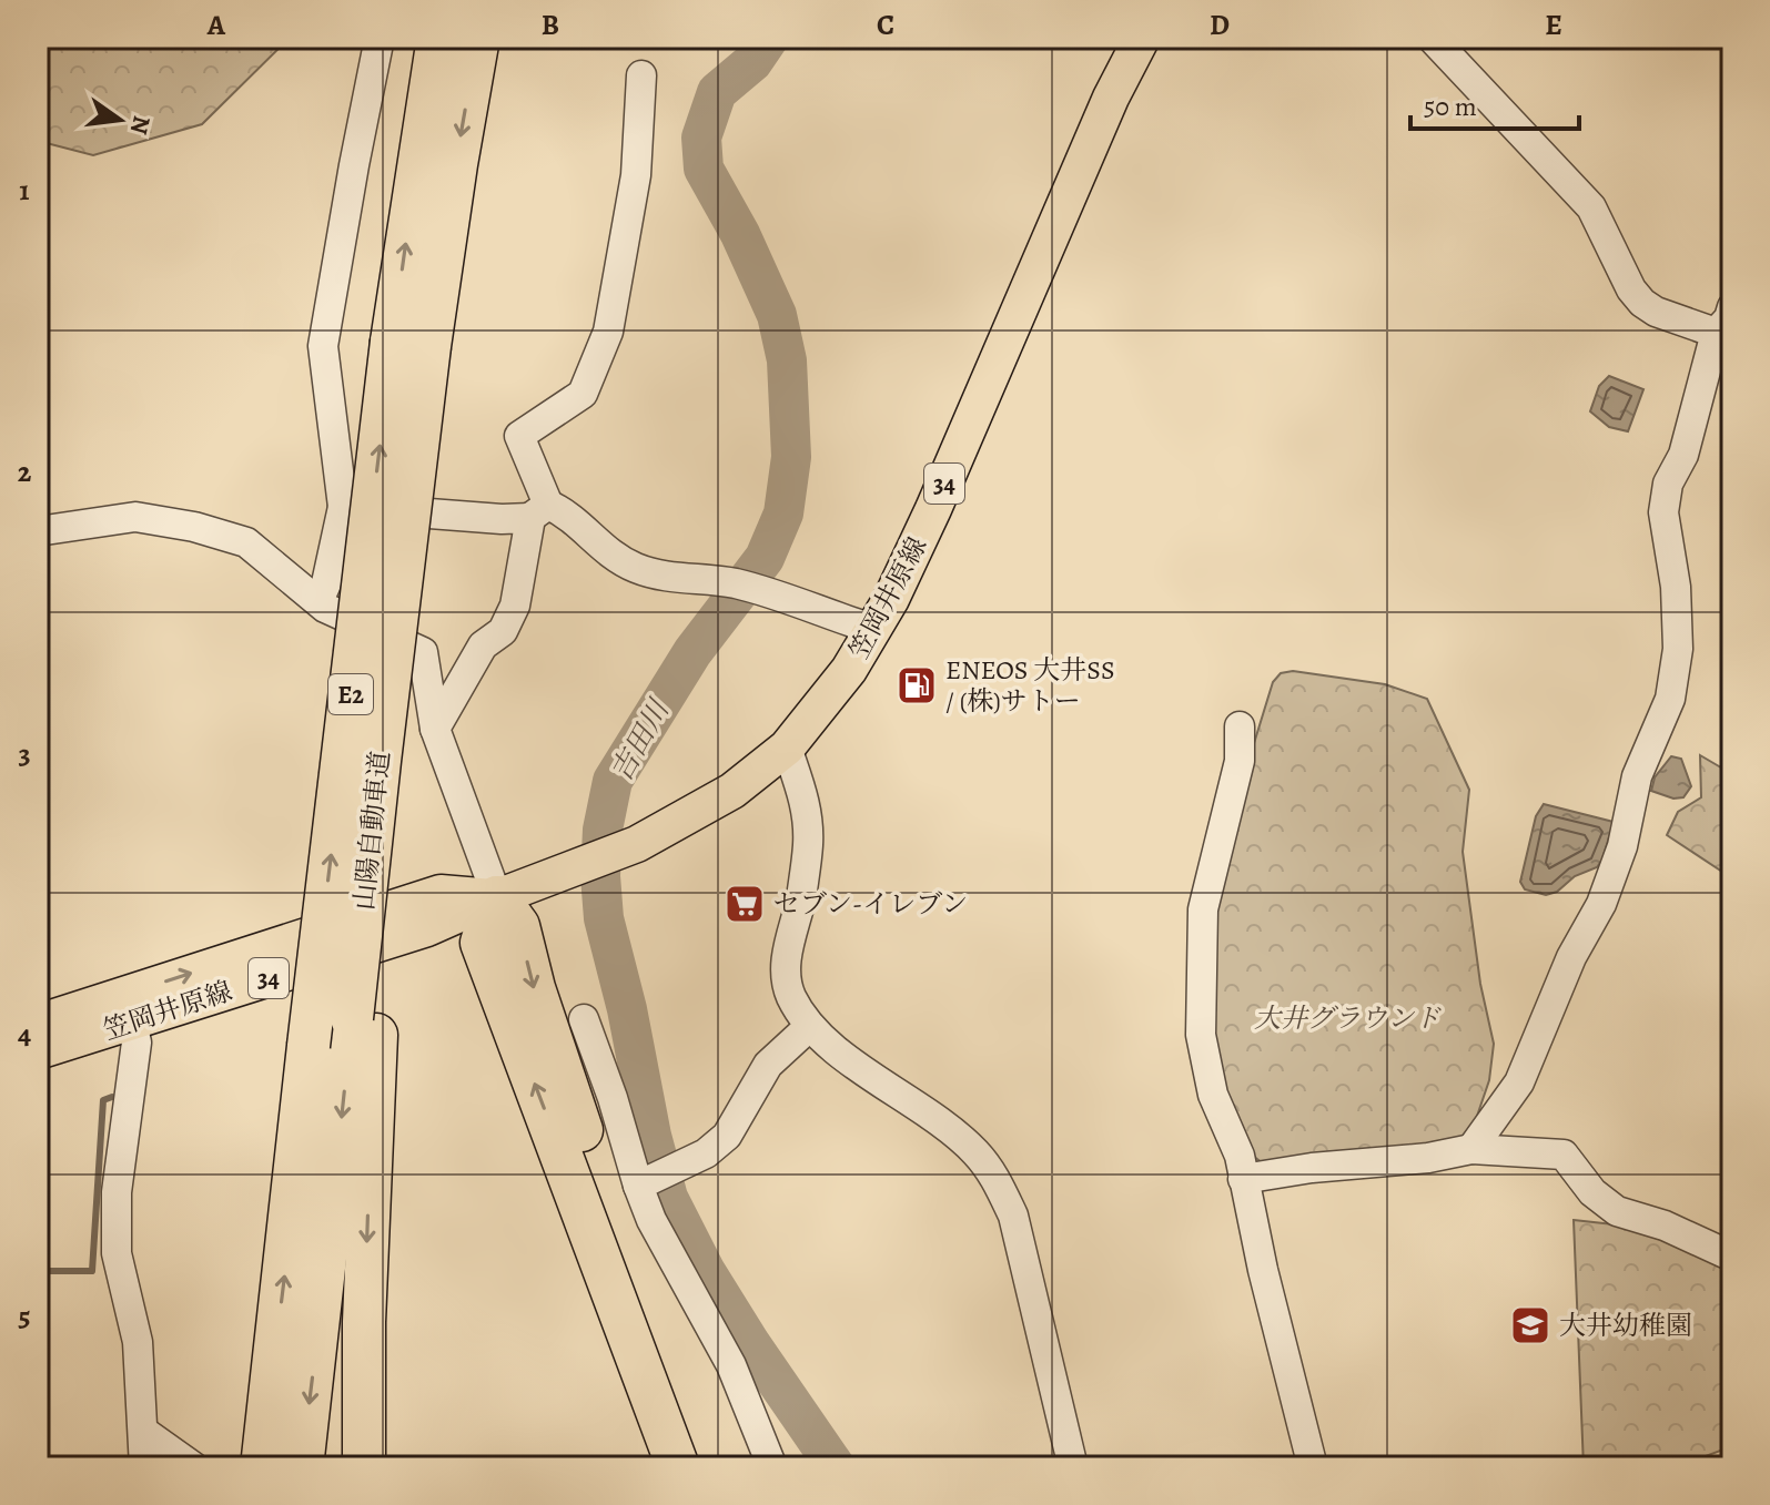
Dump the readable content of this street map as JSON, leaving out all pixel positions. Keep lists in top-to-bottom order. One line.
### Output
{"streets":{"highway":["E2","山陽自動車道"],"main road":["34","笠岡井原線"]},"water":["吉田川"],"parks":["大井グラウンド"],"places":{"fuel station":["ENEOS 大井SS / (株)サトー"],"supermarket":["セブン-イレブン"],"school or university":["大井幼稚園"]},"scale_bar":"50 m","north":"right","grid":{"columns":["A","B","C","D","E"],"rows":["1","2","3","4","5"]}}
